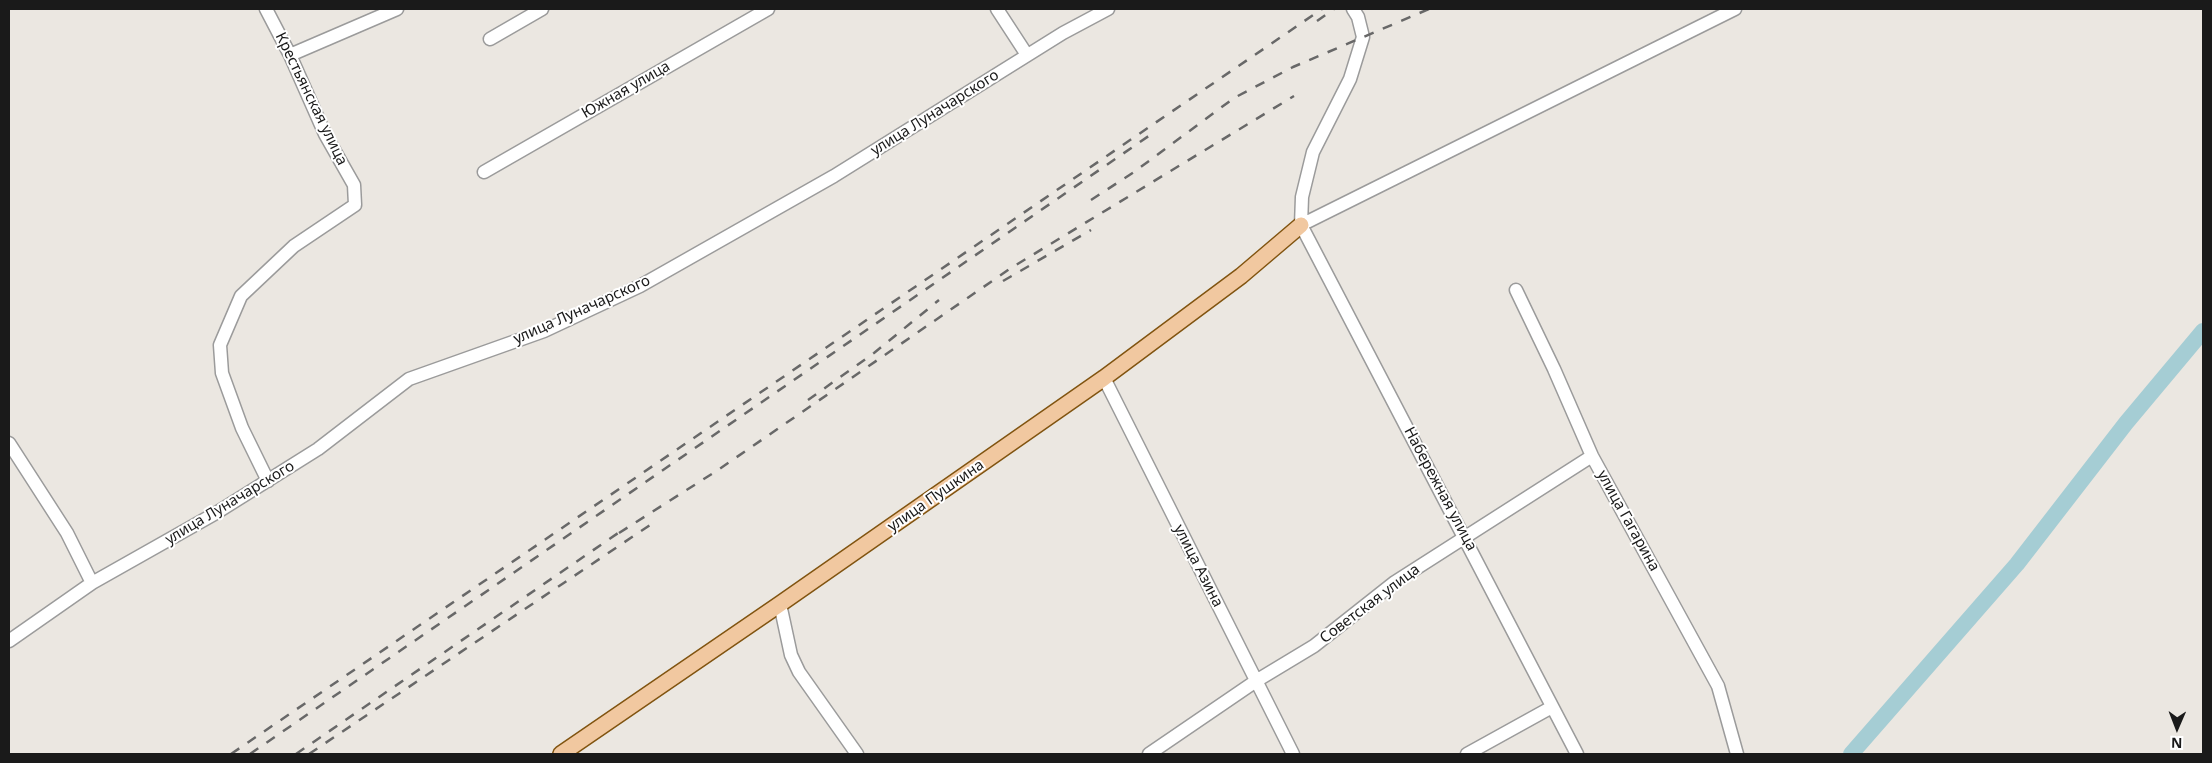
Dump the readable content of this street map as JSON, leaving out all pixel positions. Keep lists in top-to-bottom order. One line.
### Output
{"streets":{"main road":["улица Пушкина"],"street":["Южная улица","Крестьянская улица","улица Луначарского","Набережная улица","улица Гагарина","улица Азина","Советская улица"]},"crossings":[["Крестьянская улица","улица Луначарского"],["Набережная улица","улица Пушкина"],["Набережная улица","Советская улица"],["улица Пушкина","улица Азина"],["улица Гагарина","Советская улица"],["улица Азина","Советская улица"]],"north":"bottom"}
